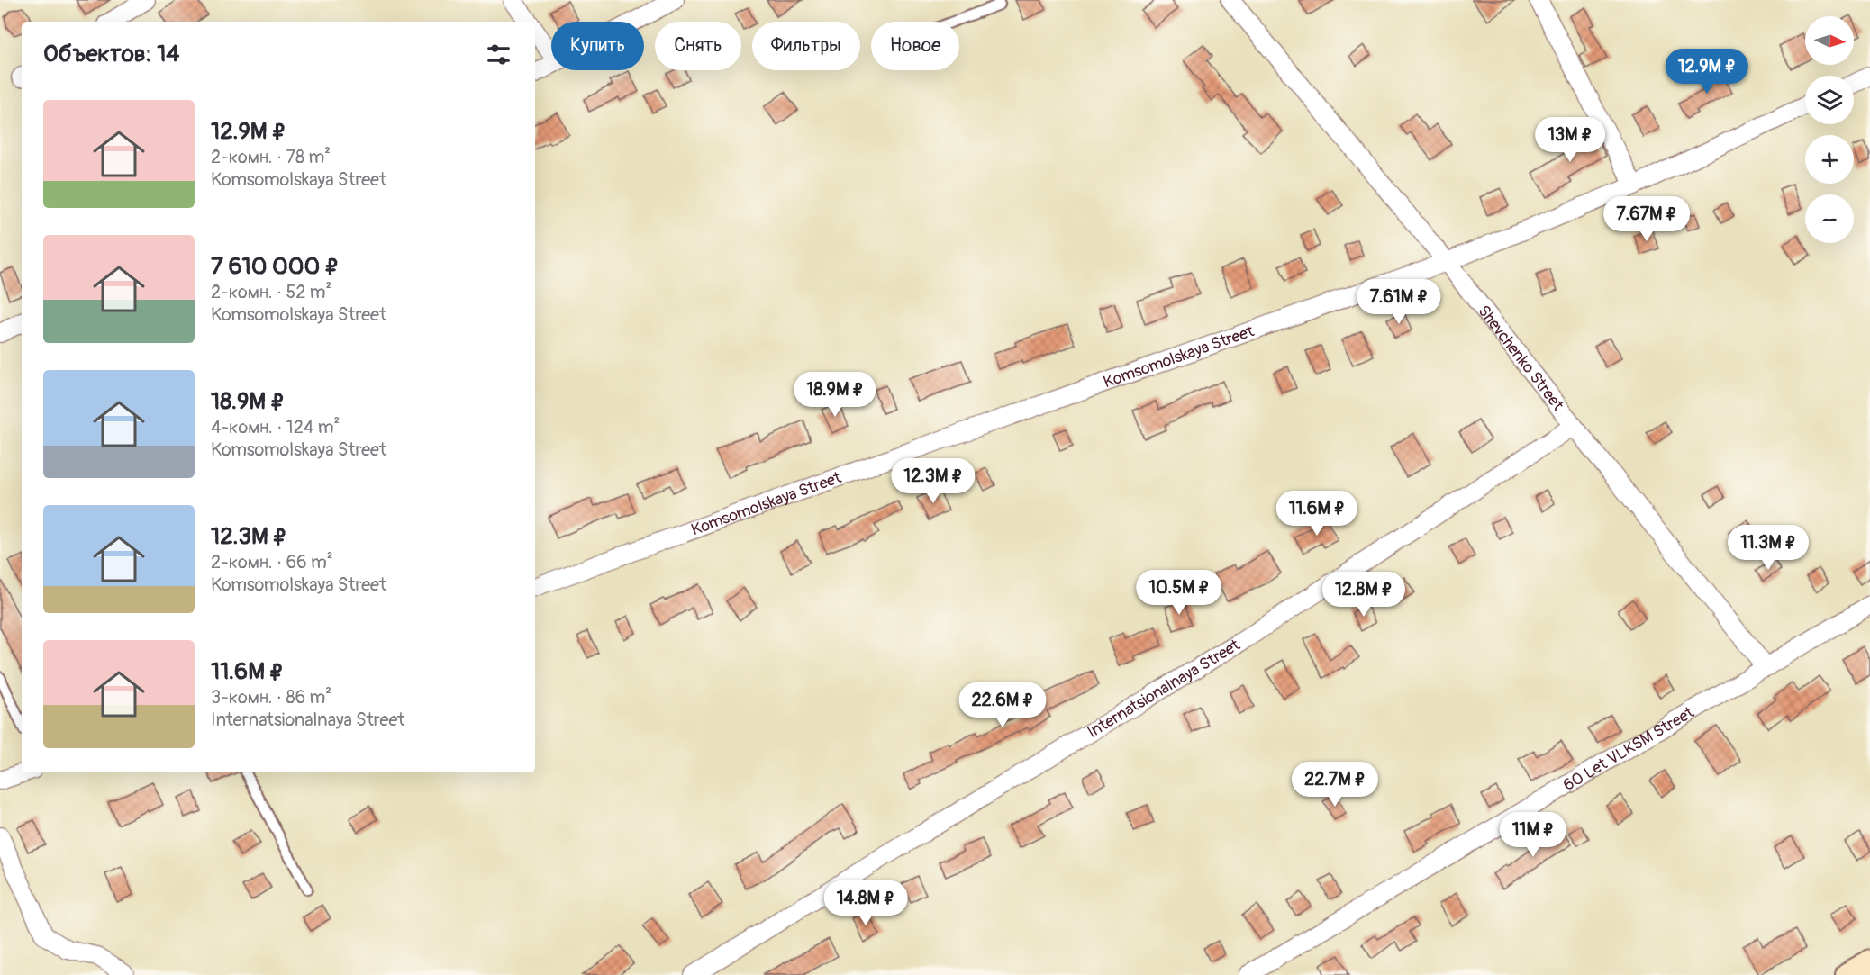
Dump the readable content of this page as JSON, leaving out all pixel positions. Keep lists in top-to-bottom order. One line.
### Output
{"streets":{"street":["Komsomolskaya Street","Shevchenko Street","Internatsionalnaya Street","60 Let VLKSM Street"]},"crossings":[["Komsomolskaya Street","Shevchenko Street"],["Shevchenko Street","Internatsionalnaya Street"],["Shevchenko Street","60 Let VLKSM Street"]],"north":"right","page":{"map_buttons":["+","−"],"chip":["Купить","Снять","Фильтры","Новое"],"heading":"Объектов: 14","price":["12.9M ₽","13M ₽","7.67M ₽","7.61M ₽","18.9M ₽","12.3M ₽","11.6M ₽","11.3M ₽","10.5M ₽","12.8M ₽","22.6M ₽","22.7M ₽","11M ₽","14.8M ₽"],"list":[{"name":"12.9M ₽","note":"2-комн. · 78 m² · Komsomolskaya Street"},{"name":"7 610 000 ₽","note":"2-комн. · 52 m² · Komsomolskaya Street"},{"name":"18.9M ₽","note":"4-комн. · 124 m² · Komsomolskaya Street"},{"name":"12.3M ₽","note":"2-комн. · 66 m² · Komsomolskaya Street"},{"name":"11.6M ₽","note":"3-комн. · 86 m² · Internatsionalnaya Street"}]}}
